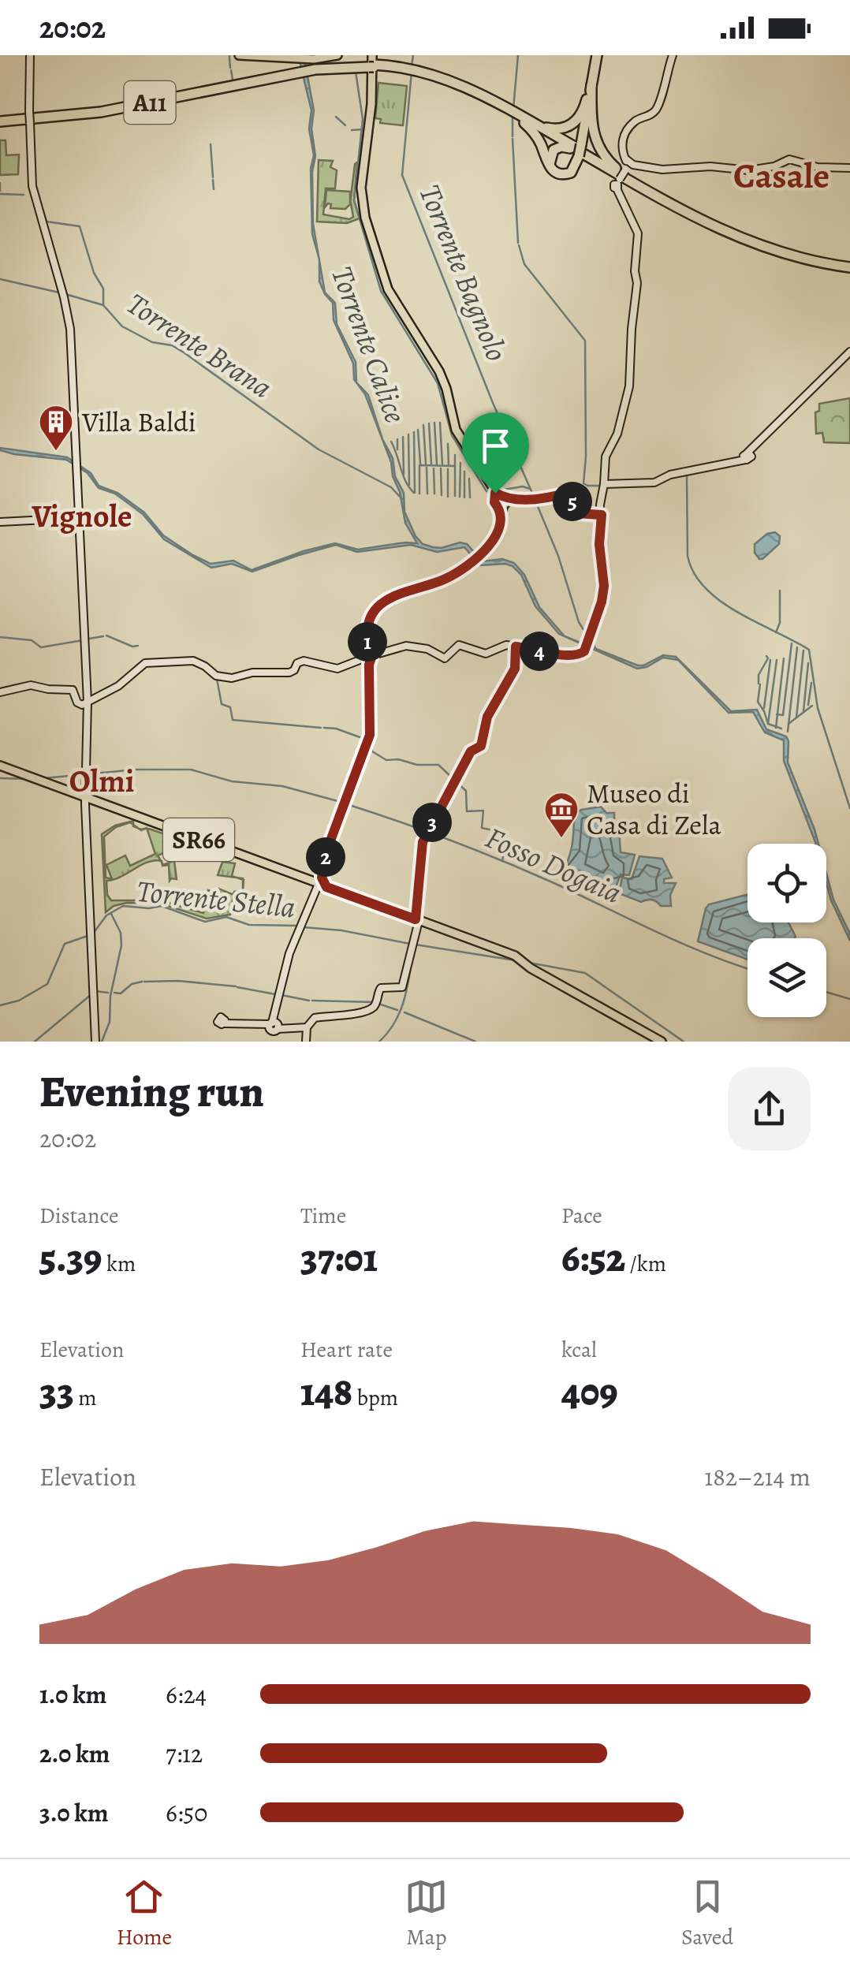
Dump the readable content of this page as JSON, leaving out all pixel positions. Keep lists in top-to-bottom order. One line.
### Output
{"streets":{"highway":["A11"],"main road":["SR66"]},"districts":["Casale","Vignole","Olmi"],"water":["Torrente Bagnolo","Torrente Calice","Torrente Brana","Fosso Dogaia","Torrente Stella"],"places":{"building":["Villa Baldi"],"museum":["Museo di Casa di Zela"]},"page":{"status":"20:02","pins":["5","1","4","3","2"],"heading":["Evening run","20:02"],"stats":[["Distance","5.39 km"],["Time","37:01"],["Pace","6:52 /km"],["Elevation","33 m"],["Heart rate","148 bpm"],["kcal","409"]],"chart":["Elevation","182–214 m"],"list":[{"name":"1.0 km","note":"6:24"},{"name":"2.0 km","note":"7:12"},{"name":"3.0 km","note":"6:50"}],"tabs":["Home","Map","Saved"]}}
